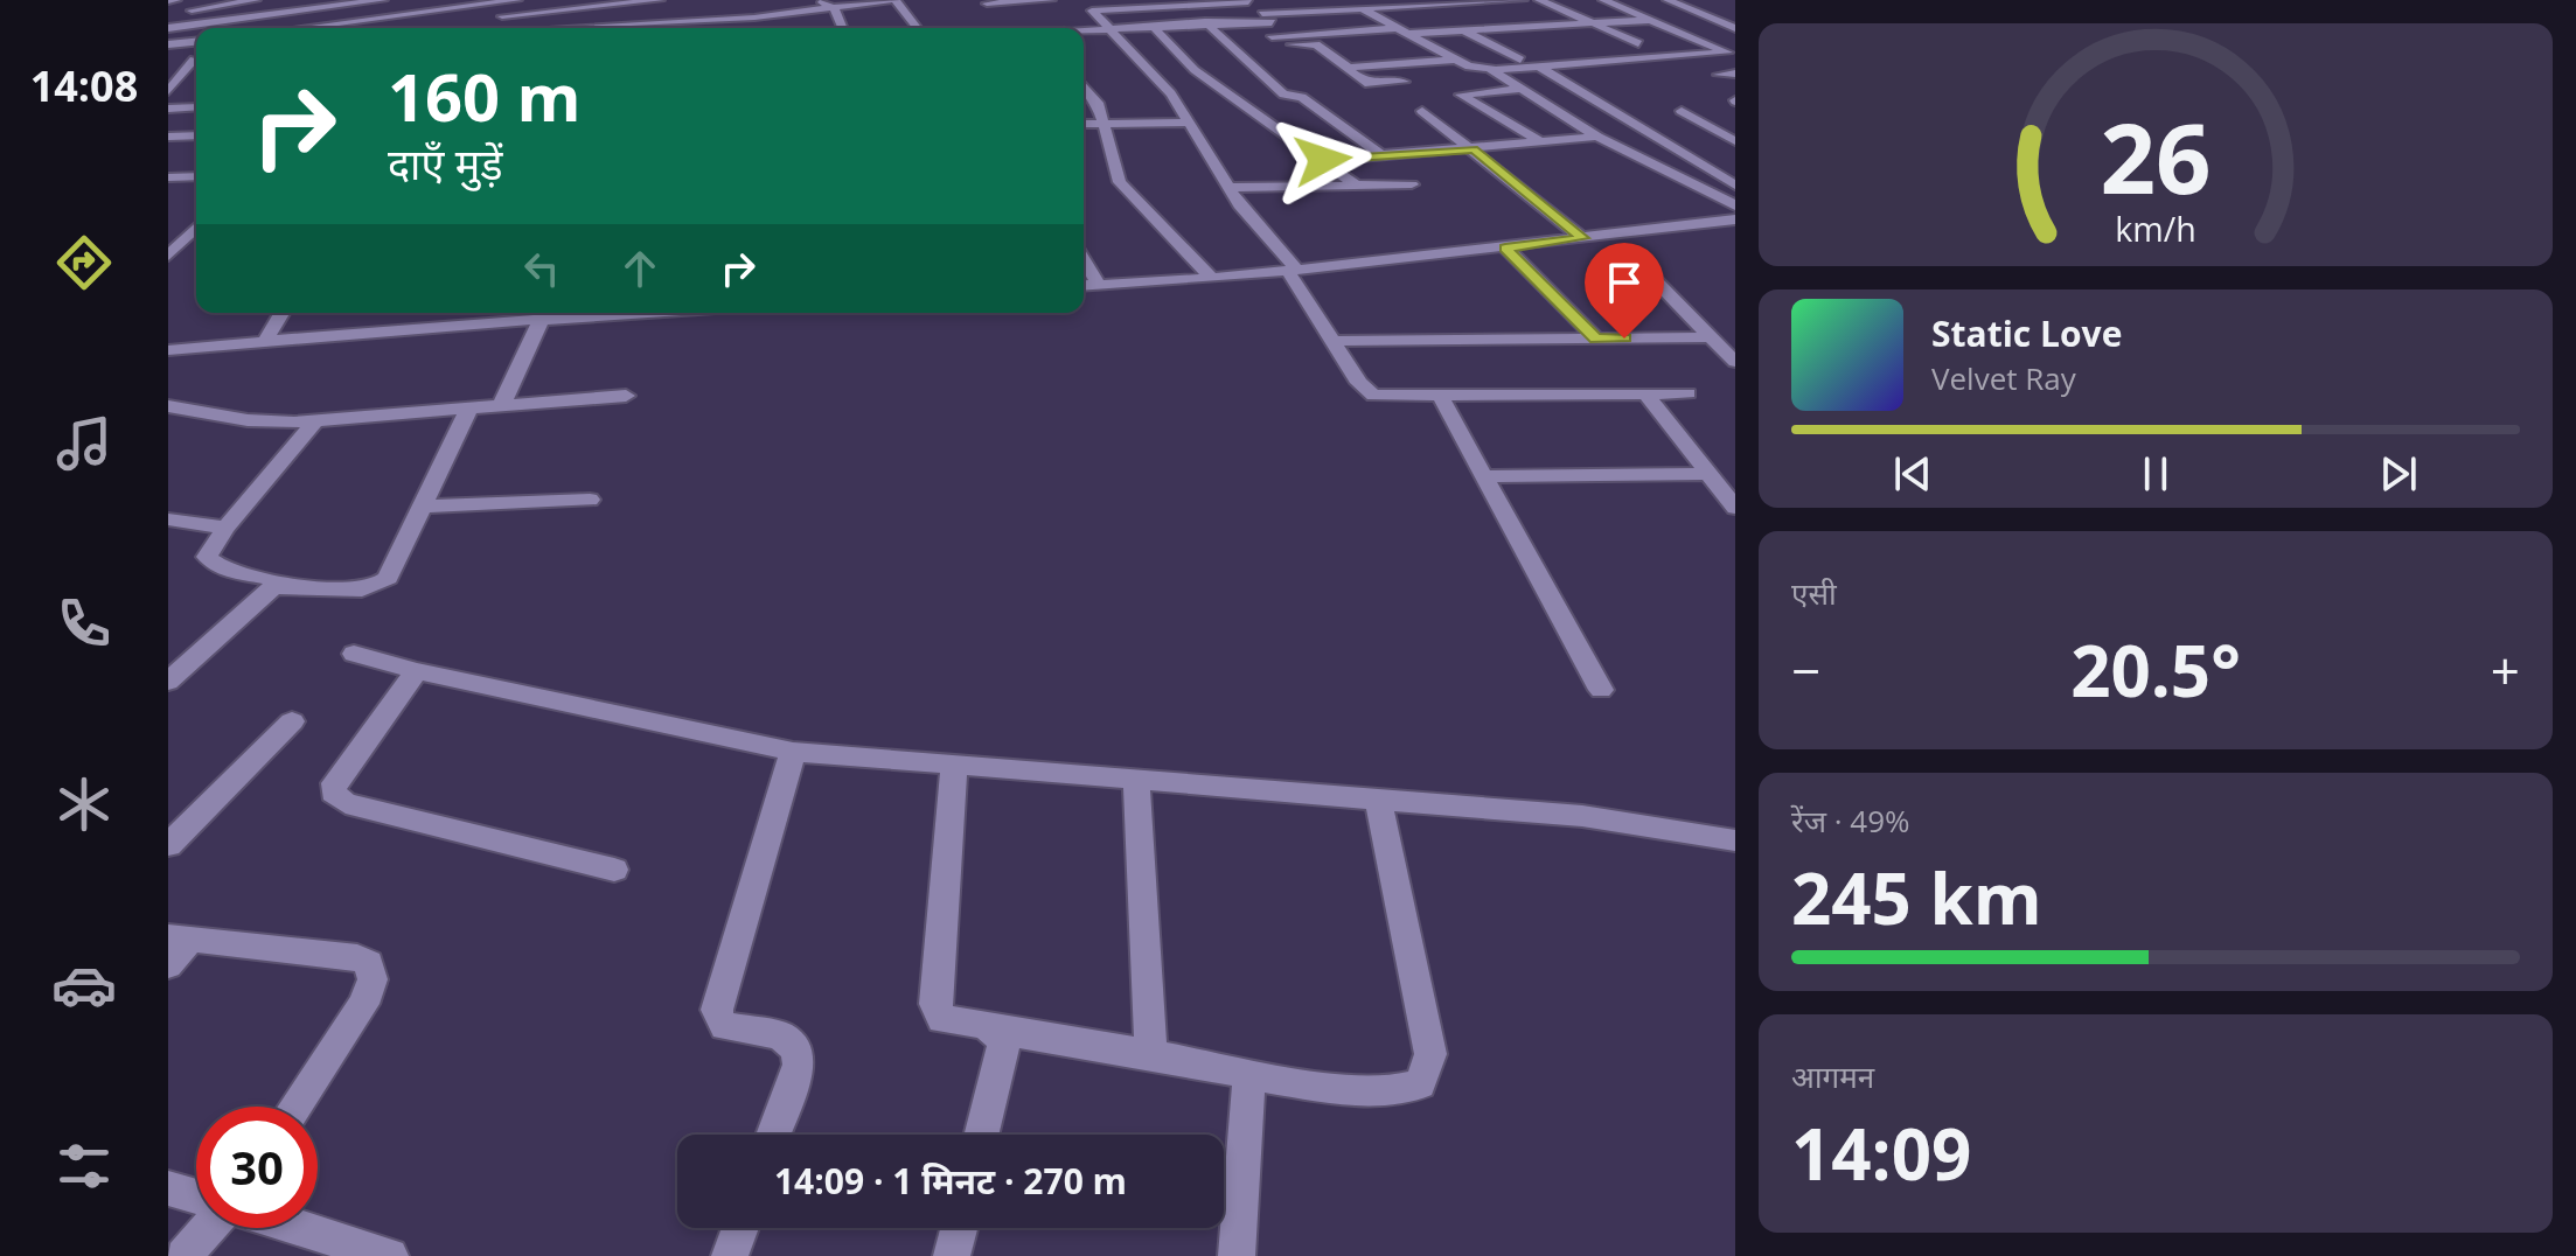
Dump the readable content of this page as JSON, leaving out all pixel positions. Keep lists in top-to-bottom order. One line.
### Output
{"page":{"tabs":"14:08","turn":["160 m","दाएँ मुड़ें"],"song":["Static Love","Velvet Ray"],"tile":["एसी",["रेंज · 49%","245 km"],["आगमन","14:09"]],"heat":["−","20.5°","+"],"limit":"30","trip":"14:09 · 1 मिनट · 270 m","gauge":["26","km/h"]}}
